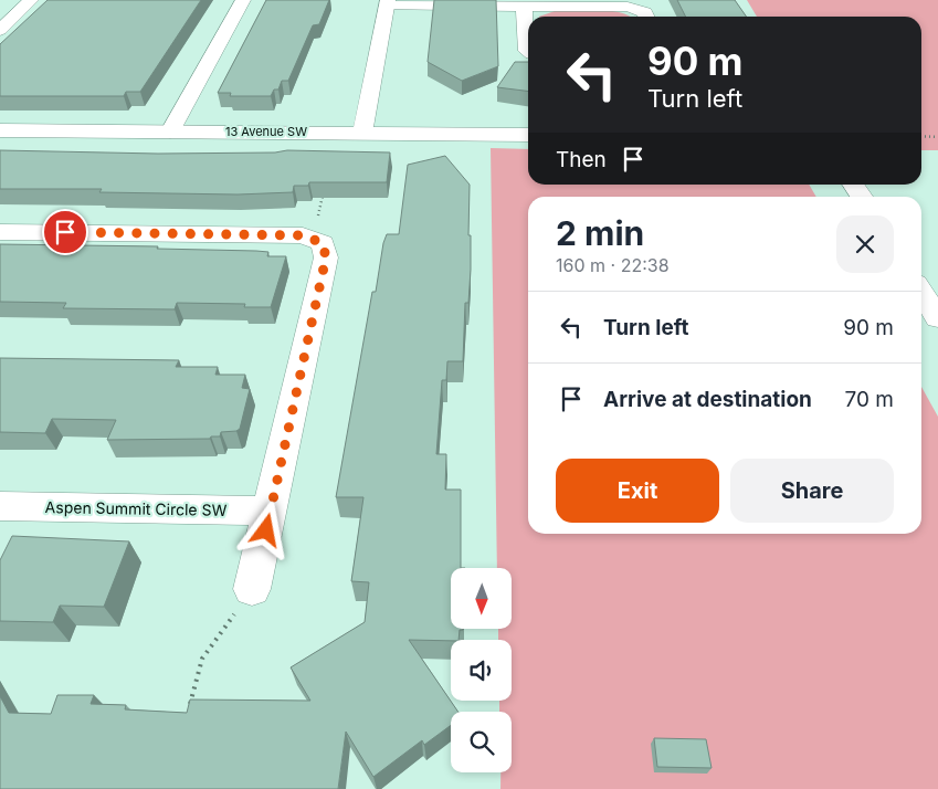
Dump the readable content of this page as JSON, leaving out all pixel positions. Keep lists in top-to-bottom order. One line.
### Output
{"streets":{"street":["13 Avenue SW","Aspen Summit Circle SW"]},"north":"bottom","page":{"turn":["90 m","Turn left"],"then":"Then","heading":["2 min","160 m · 22:38"],"list":[{"name":"Turn left","value":"90 m"},{"name":"Arrive at destination","value":"70 m"}],"buttons":["Exit","Share"]}}
